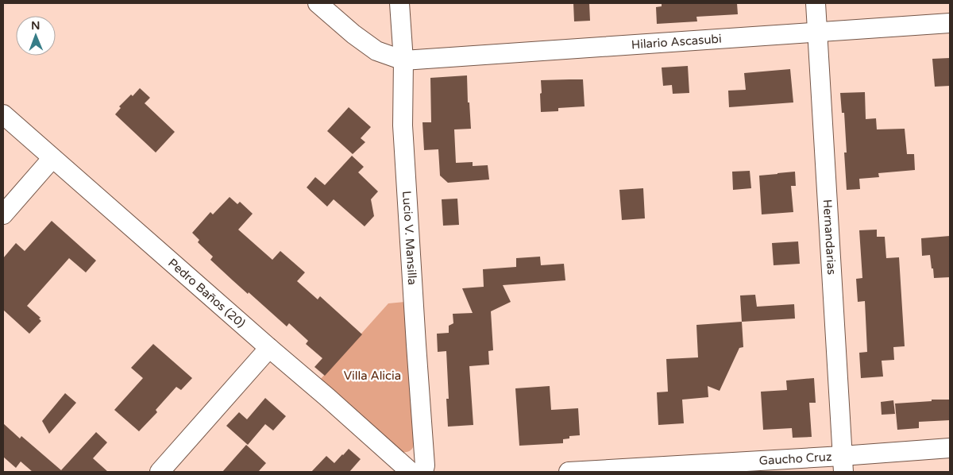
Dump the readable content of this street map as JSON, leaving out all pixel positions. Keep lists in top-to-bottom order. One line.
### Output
{"streets":{"street":["Hilario Ascasubi","Lucio V. Mansilla","Hernandarias","Pedro Baños (20)","Gaucho Cruz"]},"crossings":[["Hilario Ascasubi","Lucio V. Mansilla"],["Hilario Ascasubi","Hernandarias"],["Hernandarias","Gaucho Cruz"]],"parks":["Villa Alicia"],"north":"top"}
